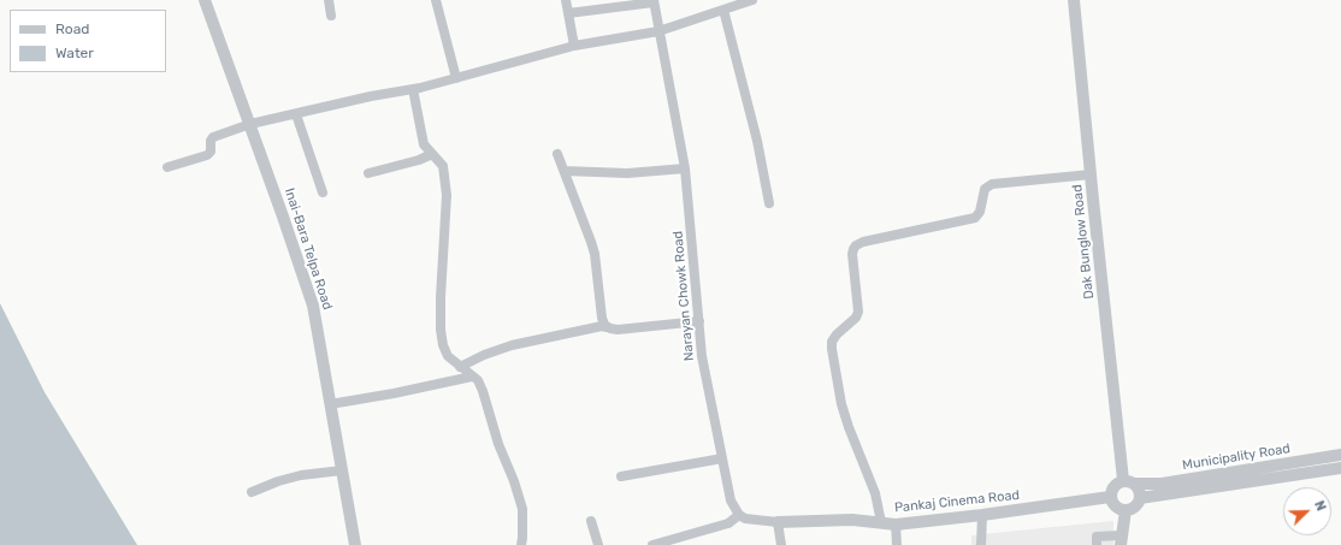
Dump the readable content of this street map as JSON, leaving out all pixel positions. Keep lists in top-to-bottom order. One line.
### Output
{"streets":{"street":["Dak Bunglow Road","Inai-Bara Telpa Road","Narayan Chowk Road","Municipality Road","Pankaj Cinema Road"]},"crossings":[["Dak Bunglow Road","Municipality Road"],["Dak Bunglow Road","Pankaj Cinema Road"],["Municipality Road","Pankaj Cinema Road"]],"legend":["Road","Water"],"north":"top right"}
